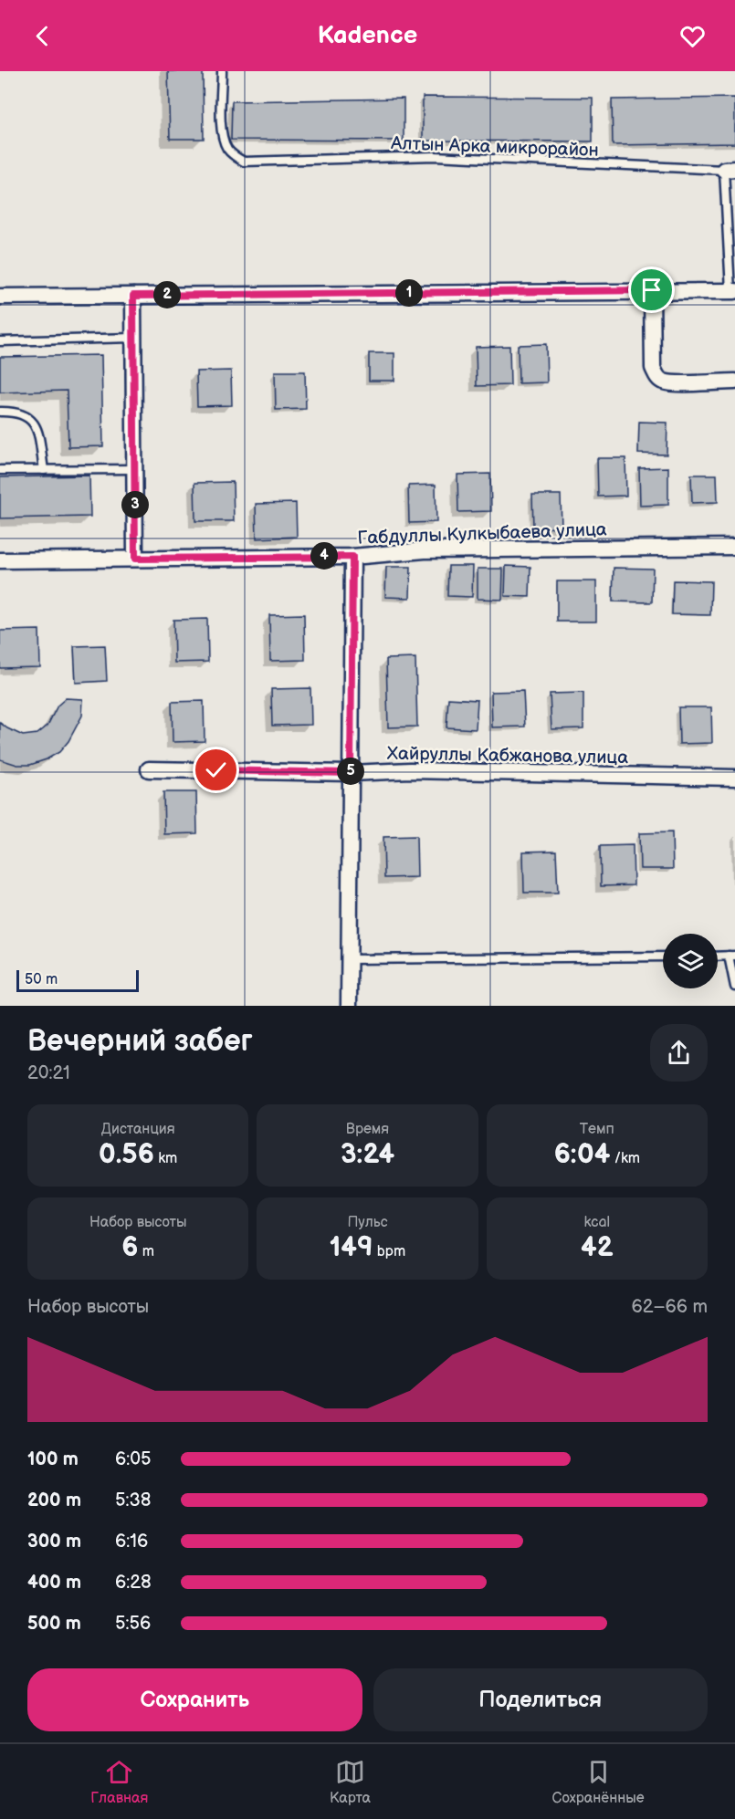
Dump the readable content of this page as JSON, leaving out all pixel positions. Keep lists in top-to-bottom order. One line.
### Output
{"streets":{"street":["Габдуллы Кулкыбаева улица","Хайруллы Кабжанова улица"],"lane":["Алтын Арка микрорайон"]},"scale_bar":"50 m","page":{"header":"Kadence","pins":["1","2","3","4","5"],"scale":"50 m","heading":["Вечерний забег","20:21"],"stats":[["Дистанция","0.56 km"],["Время","3:24"],["Темп","6:04 /km"],["Набор высоты","6 m"],["Пульс","149 bpm"],["kcal","42"]],"chart":["Набор высоты","62–66 m"],"list":[{"name":"100 m","note":"6:05"},{"name":"200 m","note":"5:38"},{"name":"300 m","note":"6:16"},{"name":"400 m","note":"6:28"},{"name":"500 m","note":"5:56"}],"buttons":["Сохранить","Поделиться"],"tabs":["Главная","Карта","Сохранённые"]}}
